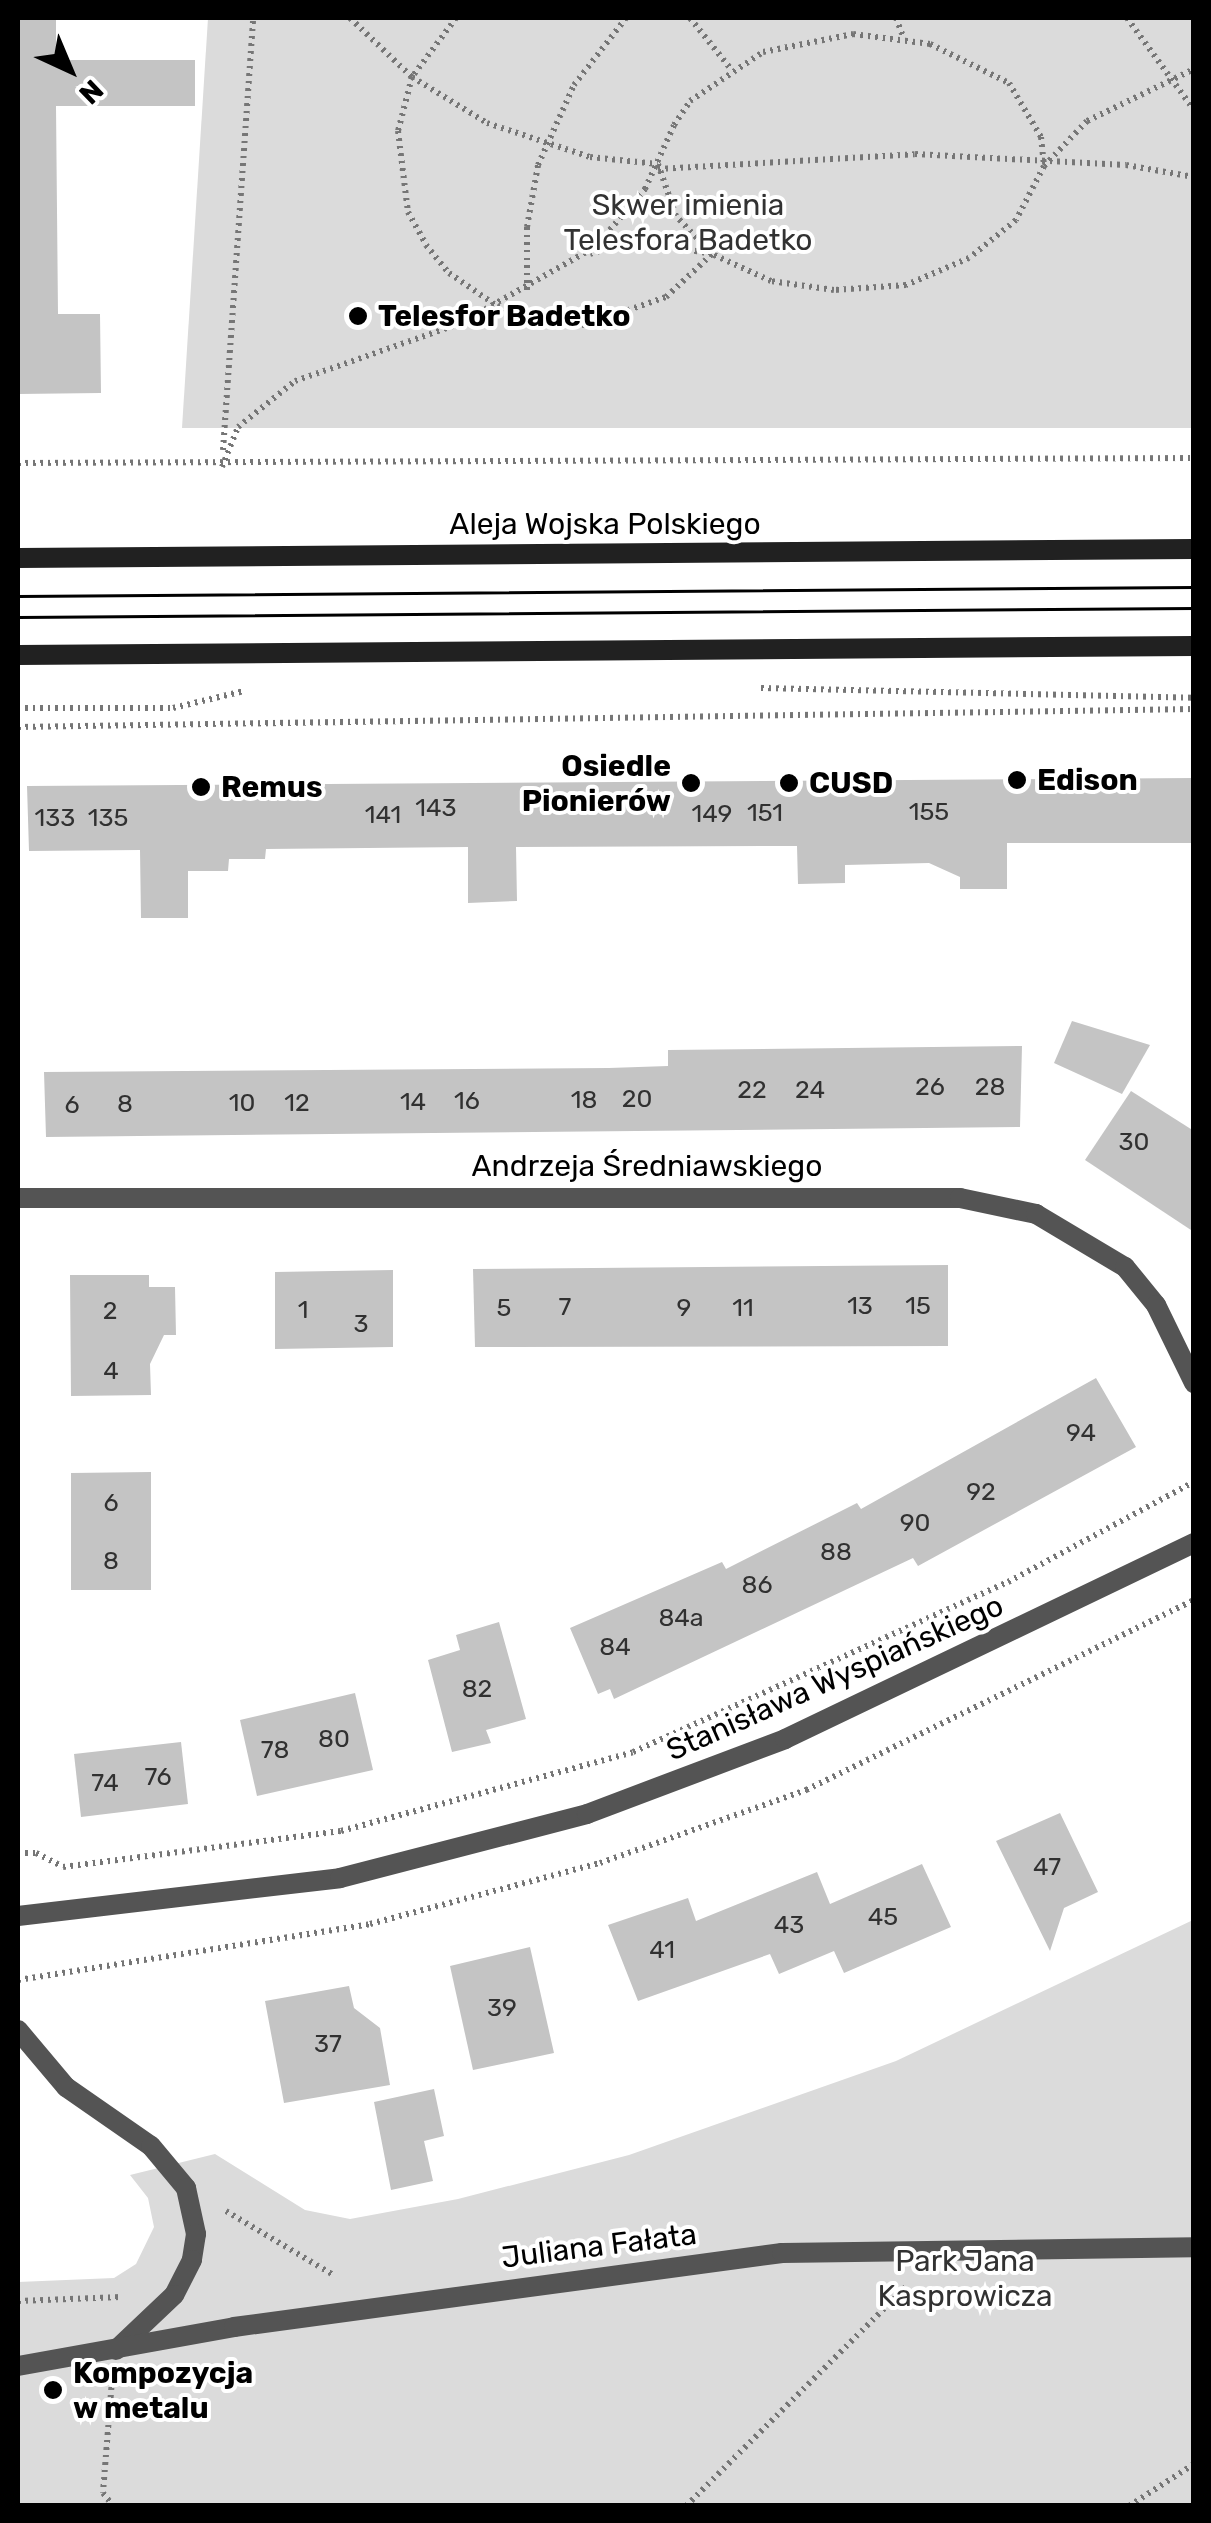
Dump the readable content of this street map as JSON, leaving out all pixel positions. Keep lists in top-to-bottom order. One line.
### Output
{"streets":{"main road":["Aleja Wojska Polskiego"],"street":["Andrzeja Średniawskiego","Stanisława Wyspiańskiego","Juliana Fałata"]},"parks":["Skwer imienia Telesfora Badetko","Park Jana Kasprowicza"],"places":["Telesfor Badetko","Edison","Osiedle Pionierów","CUSD","Remus","Kompozycja w metalu"],"house_numbers":["143","155","151","149","141","133","135","26","28","22","24","20","18","16","14","10","12","8","6","30","13","15","7","5","9","11","1","2","3","4","94","92","6","90","88","8","86","84a","84","82","80","78","76","74","47","45","43","41","39","37"],"north":"bottom right"}
